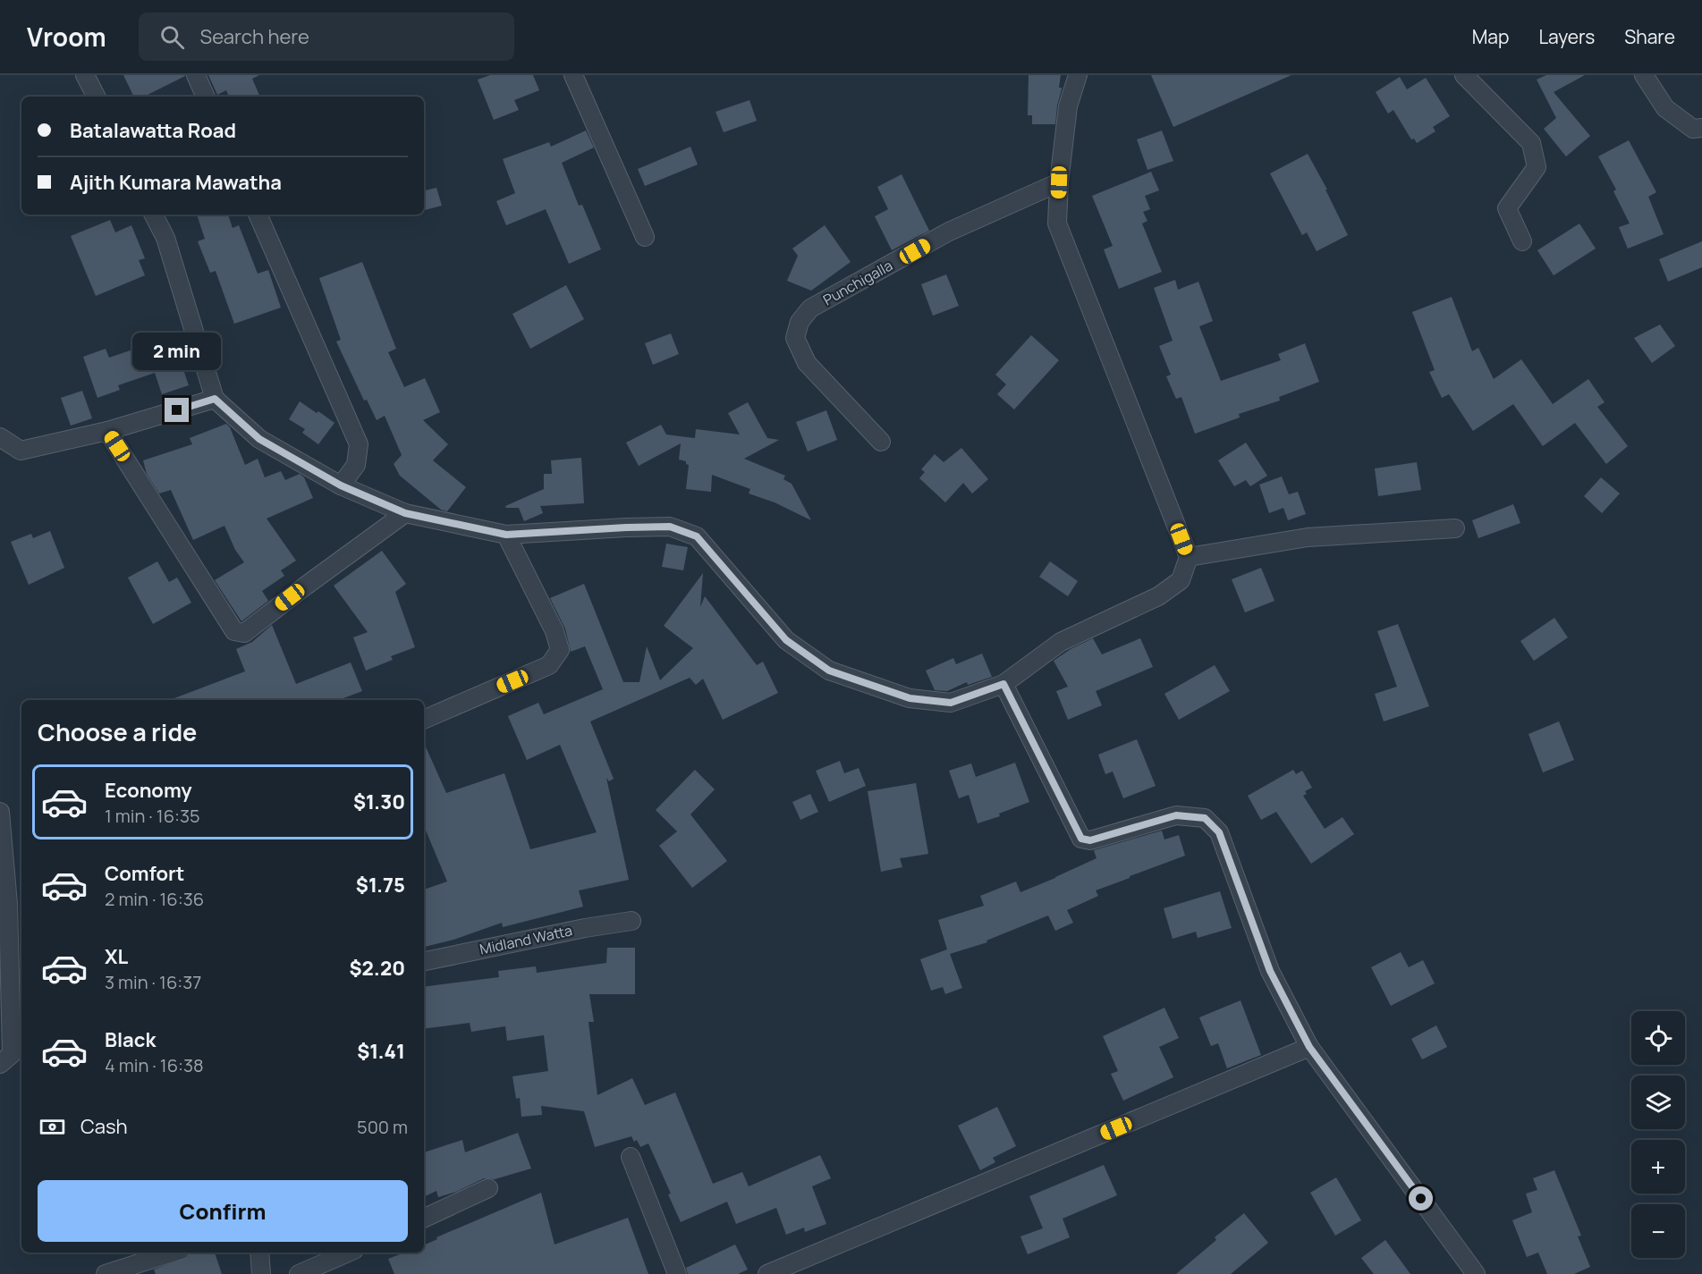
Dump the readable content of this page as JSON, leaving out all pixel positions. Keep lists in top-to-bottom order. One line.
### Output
{"streets":{"street":["Punchigalla","Midland Watta"]},"page":{"header":"Vroom","search":"Search here","nav":["Map","Layers","Share"],"banner":["Batalawatta Road","Ajith Kumara Mawatha"],"bubble":"2 min","heading":"Choose a ride","list":[{"name":"Economy","note":"1 min · 16:35","value":"$1.30"},{"name":"Comfort","note":"2 min · 16:36","value":"$1.75"},{"name":"XL","note":"3 min · 16:37","value":"$2.20"},{"name":"Black","note":"4 min · 16:38","value":"$1.41"}],"map_buttons":["+","−"],"pay":["Cash","500 m"],"buttons":"Confirm"}}
